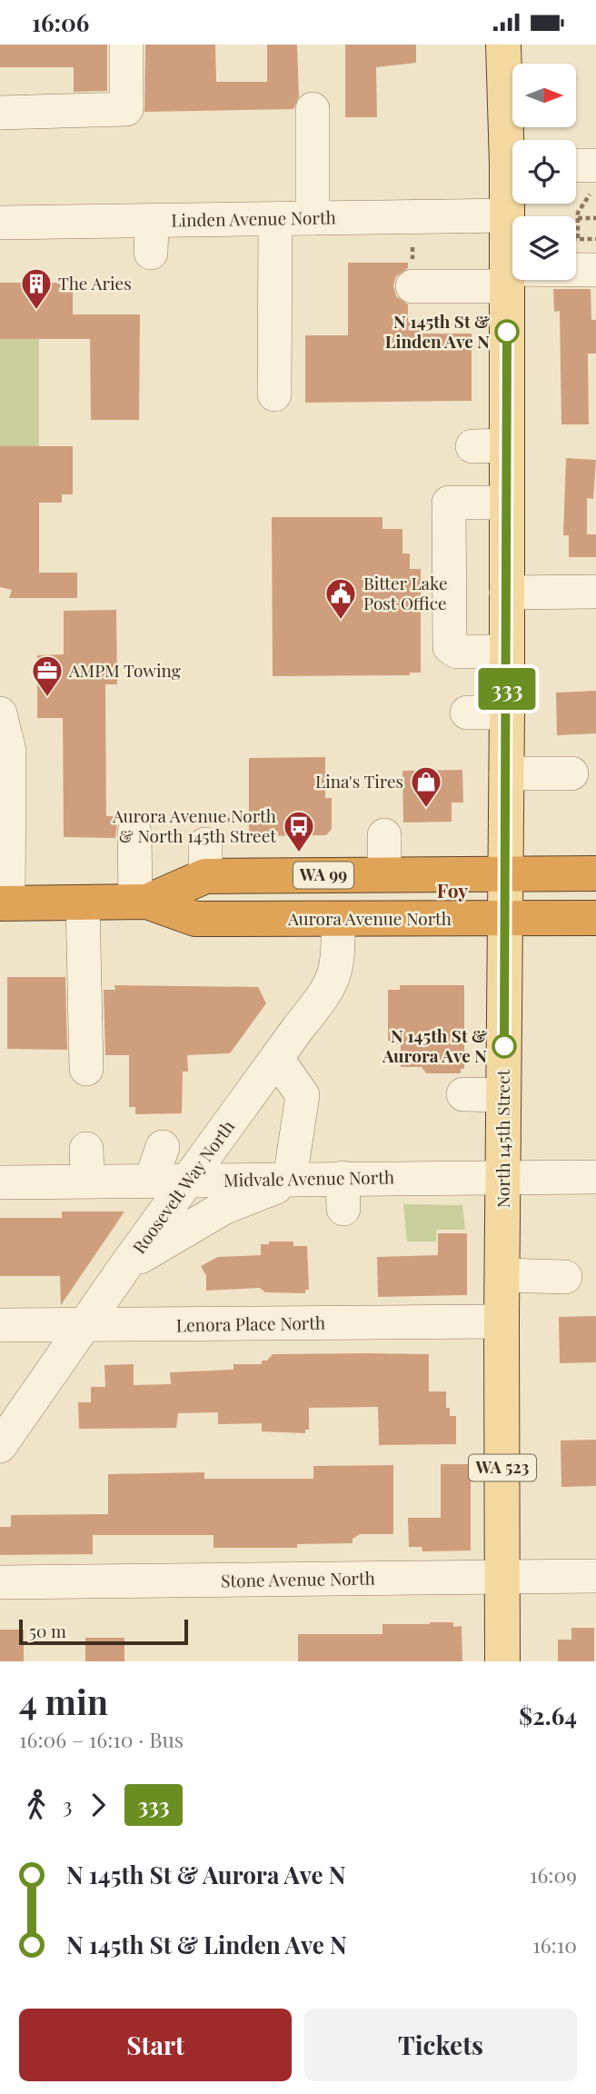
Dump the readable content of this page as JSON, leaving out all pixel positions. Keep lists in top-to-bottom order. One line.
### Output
{"streets":{"highway":["WA 99","Aurora Avenue North"],"main road":["North 145th Street","WA 523"],"street":["Linden Avenue North","Midvale Avenue North","Roosevelt Way North","Lenora Place North","Stone Avenue North"]},"crossings":[["Linden Avenue North","North 145th Street"],["Aurora Avenue North","North 145th Street"],["Aurora Avenue North","Roosevelt Way North"],["North 145th Street","Midvale Avenue North"],["North 145th Street","Lenora Place North"],["North 145th Street","Stone Avenue North"],["Midvale Avenue North","Roosevelt Way North"],["Roosevelt Way North","Lenora Place North"]],"districts":["Foy"],"places":{"building":["The Aries"],"other":["N 145th St & Linden Ave N","N 145th St & Aurora Ave N"],"public building":["Bitter Lake Post Office"],"office":["AMPM Towing"],"shop":["Lina's Tires"],"bus stop":["Aurora Avenue North & North 145th Street"]},"lines":["bus line 333"],"scale_bar":"50 m","north":"right","page":{"status":"16:06","on_map":"333","scale":"50 m","heading":["4 min","16:06 – 16:10 · Bus","$2.64"],"legs":["3","333"],"list":[{"name":"N 145th St & Aurora Ave N","value":"16:09"},{"name":"N 145th St & Linden Ave N","value":"16:10"}],"buttons":["Start","Tickets"]}}
